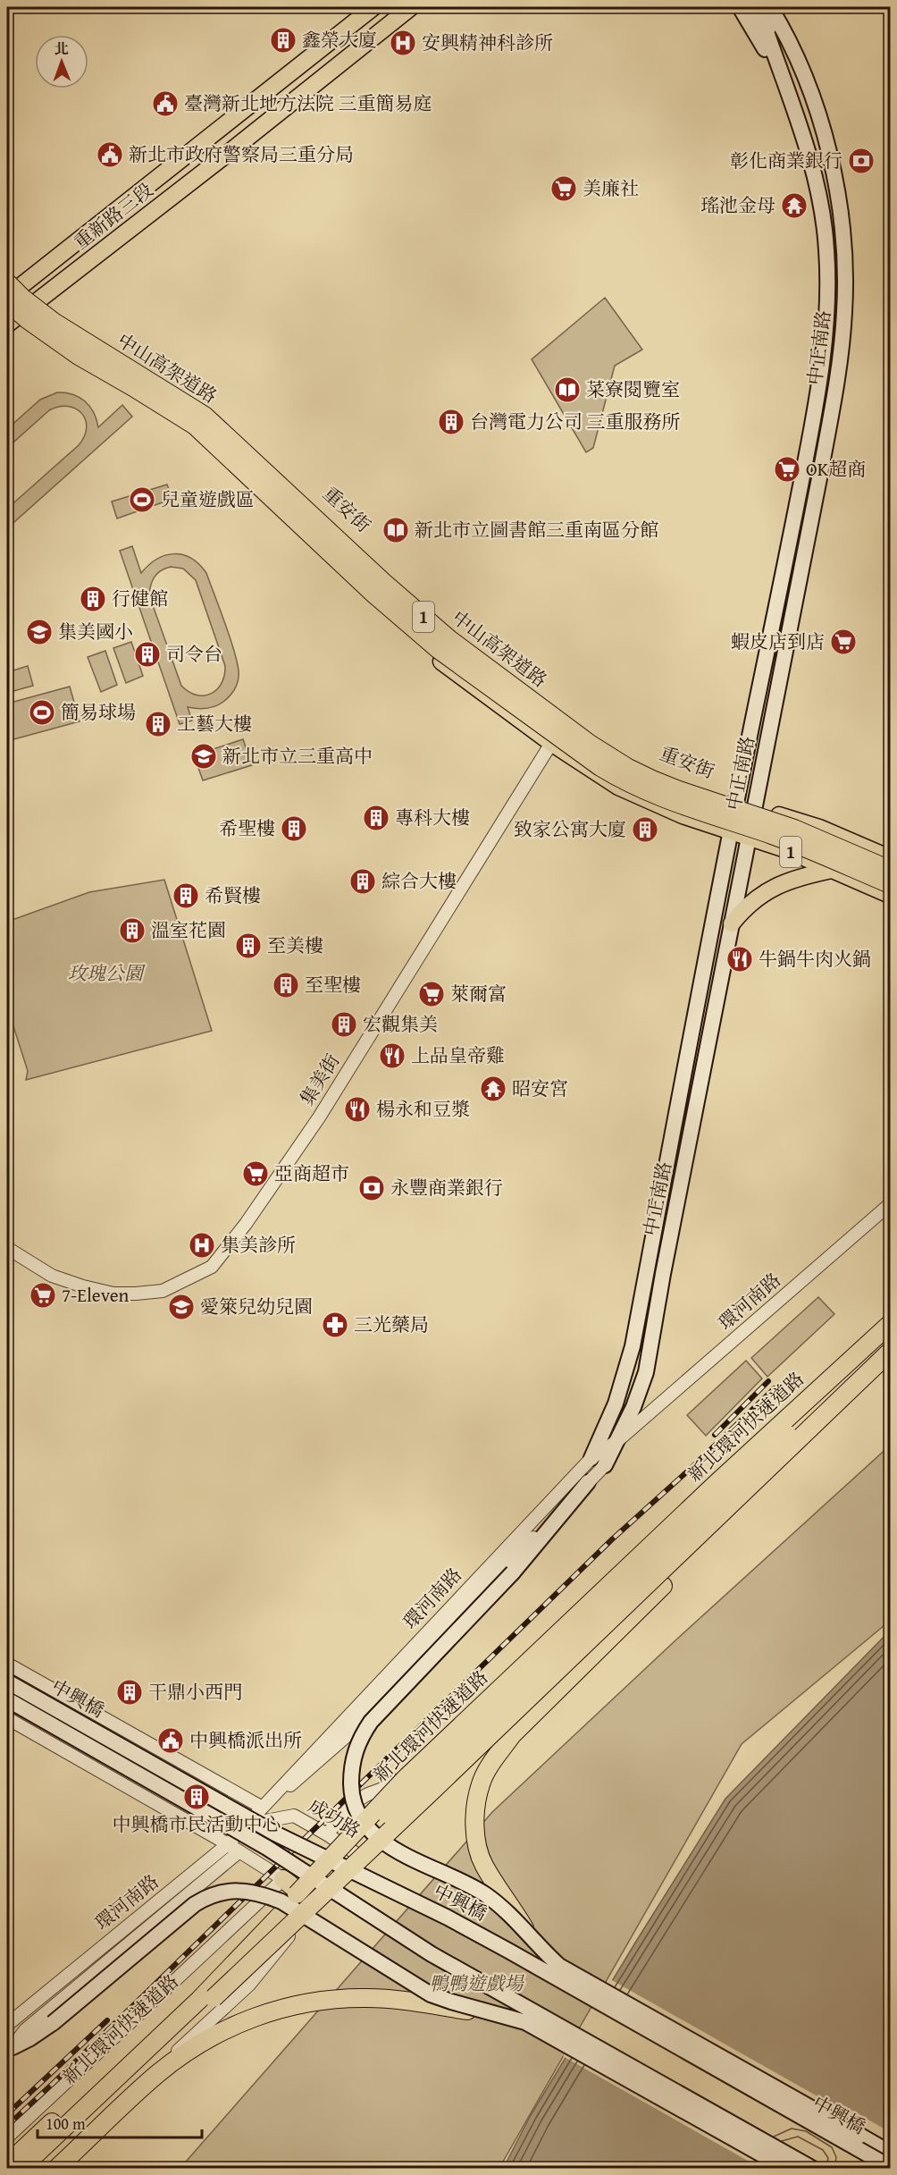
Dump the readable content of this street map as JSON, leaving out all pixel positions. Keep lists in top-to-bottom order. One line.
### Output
{"streets":{"highway":["中山高架道路","1","新北環河快速道路"],"main road":["重新路三段","中正南路","重安街","中興橋"],"street":["集美街","環河南路","成功路"]},"crossings":[["重新路三段","中山高架道路"],["重新路三段","重安街"],["重新路三段","1"],["中正南路","重安街"],["中正南路","1"],["中正南路","環河南路"],["中山高架道路","重安街"],["中山高架道路","1"],["重安街","1"],["重安街","集美街"],["1","集美街"],["環河南路","成功路"]],"parks":["玫瑰公園","鴨鴨遊戲場"],"places":{"building":["鑫榮大廈","台灣電力公司 三重服務所","行健館","司令台","工藝大樓","專科大樓","希聖樓","致家公寓大廈","綜合大樓","希賢樓","溫室花園","至美樓","至聖樓","宏觀集美","干鼎小西門","中興橋市民活動中心"],"hospital":["安興精神科診所","集美診所"],"public building":["臺灣新北地方法院 三重簡易庭","新北市政府警察局三重分局","中興橋派出所"],"bank":["彰化商業銀行","永豐商業銀行"],"supermarket":["美廉社","OK超商","蝦皮店到店","萊爾富","亞商超市","7-Eleven"],"temple":["瑤池金母","昭安宮"],"library":["菜寮閱覽室","新北市立圖書館三重南區分館"],"sports":["兒童遊戲區","簡易球場"],"school or university":["集美國小","新北市立三重高中","愛箂兒幼兒園"],"restaurant":["牛鍋牛肉火鍋","上品皇帝雞","楊永和豆漿"],"pharmacy":["三光藥局"]},"scale_bar":"100 m","north":"top"}
